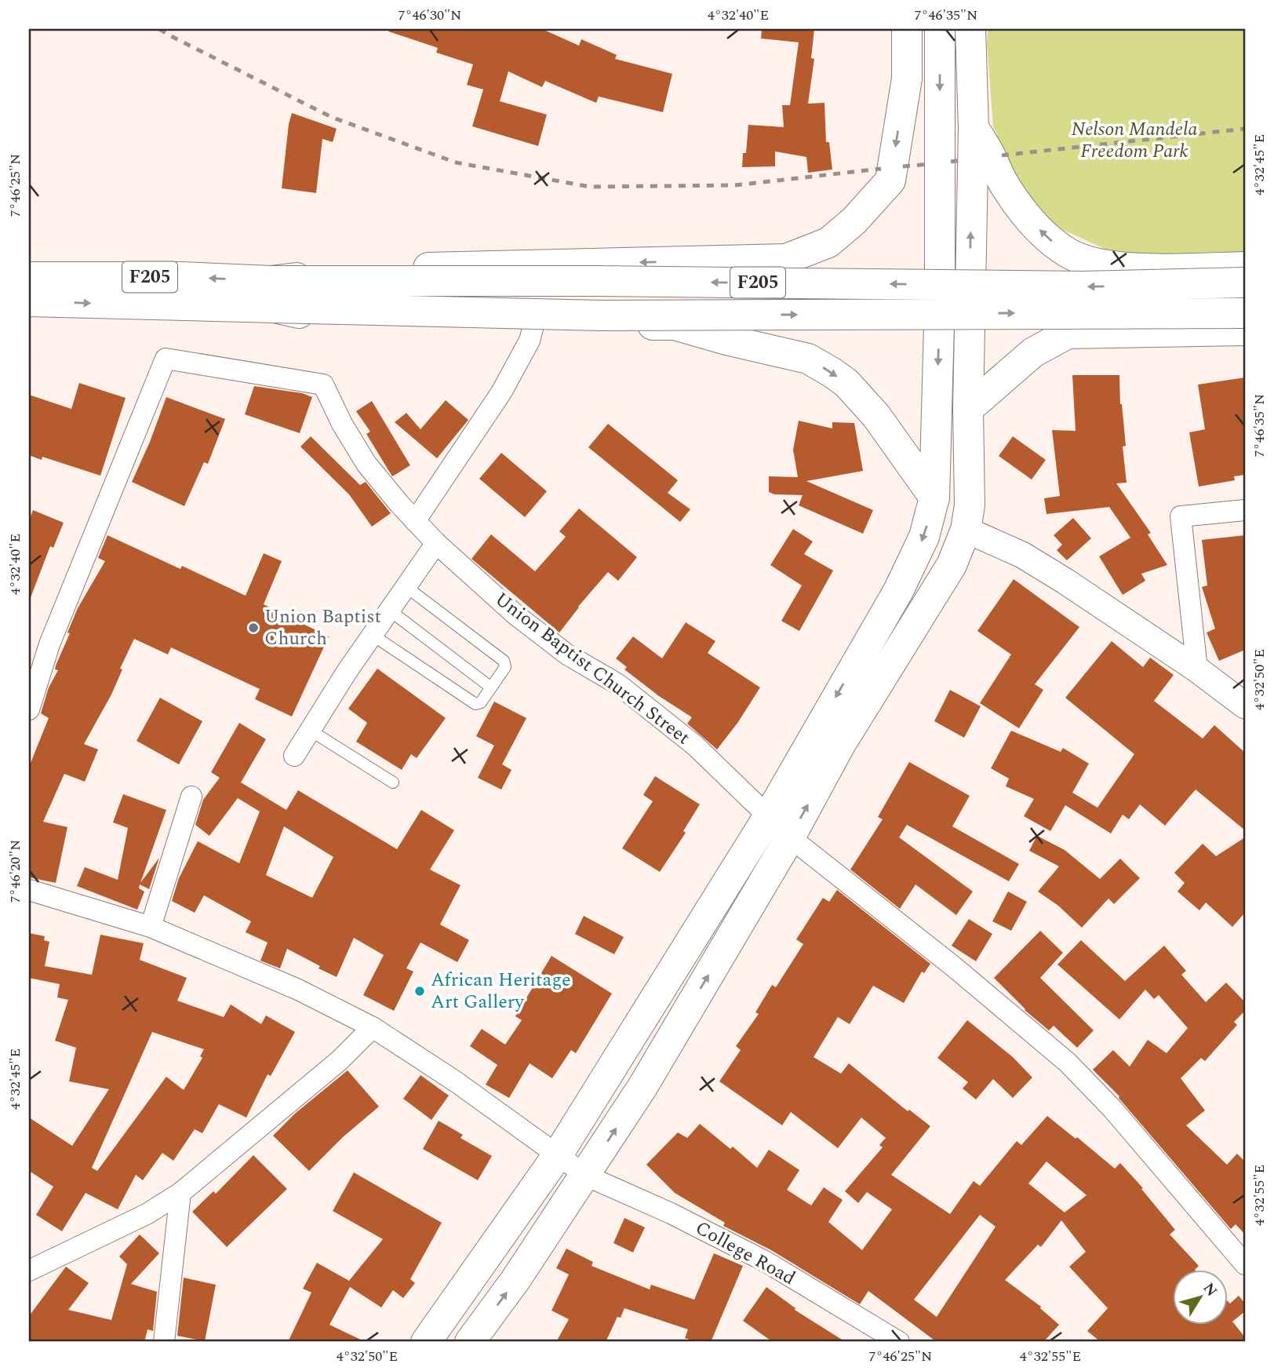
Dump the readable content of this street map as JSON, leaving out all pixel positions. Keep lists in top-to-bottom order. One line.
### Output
{"streets":{"main road":["F205"],"street":["Union Baptist Church Street","College Road"]},"parks":["Nelson Mandela Freedom Park"],"places":["Union Baptist Church","African Heritage Art Gallery"],"north":"top right","coordinates":["7°46'30\"N","4°32'40\"E","7°46'35\"N","4°32'45\"E","7°46'25\"N","4°32'50\"E","7°46'20\"N","4°32'55\"E"]}
